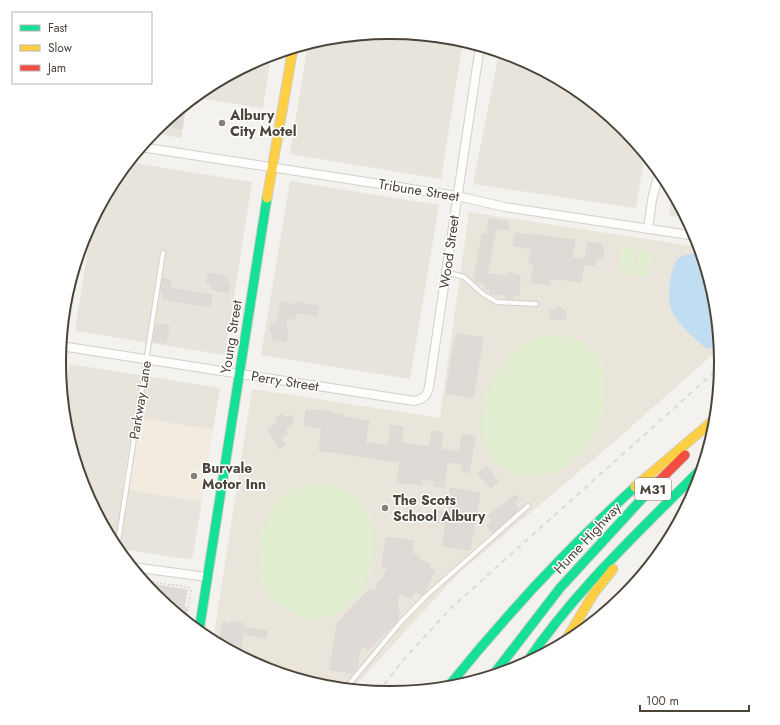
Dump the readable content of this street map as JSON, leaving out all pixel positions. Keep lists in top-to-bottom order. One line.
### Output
{"streets":{"main road":["Young Street","M31","Hume Highway"],"street":["Tribune Street","Wood Street","Perry Street"],"lane":["Parkway Lane"]},"crossings":[["Tribune Street","Wood Street"],["Tribune Street","Young Street"],["Wood Street","Perry Street"],["Young Street","Perry Street"],["Perry Street","Parkway Lane"]],"places":["Albury City Motel","Burvale Motor Inn","The Scots School Albury"],"legend":["Fast","Slow","Jam"],"scale_bar":"100 m"}
